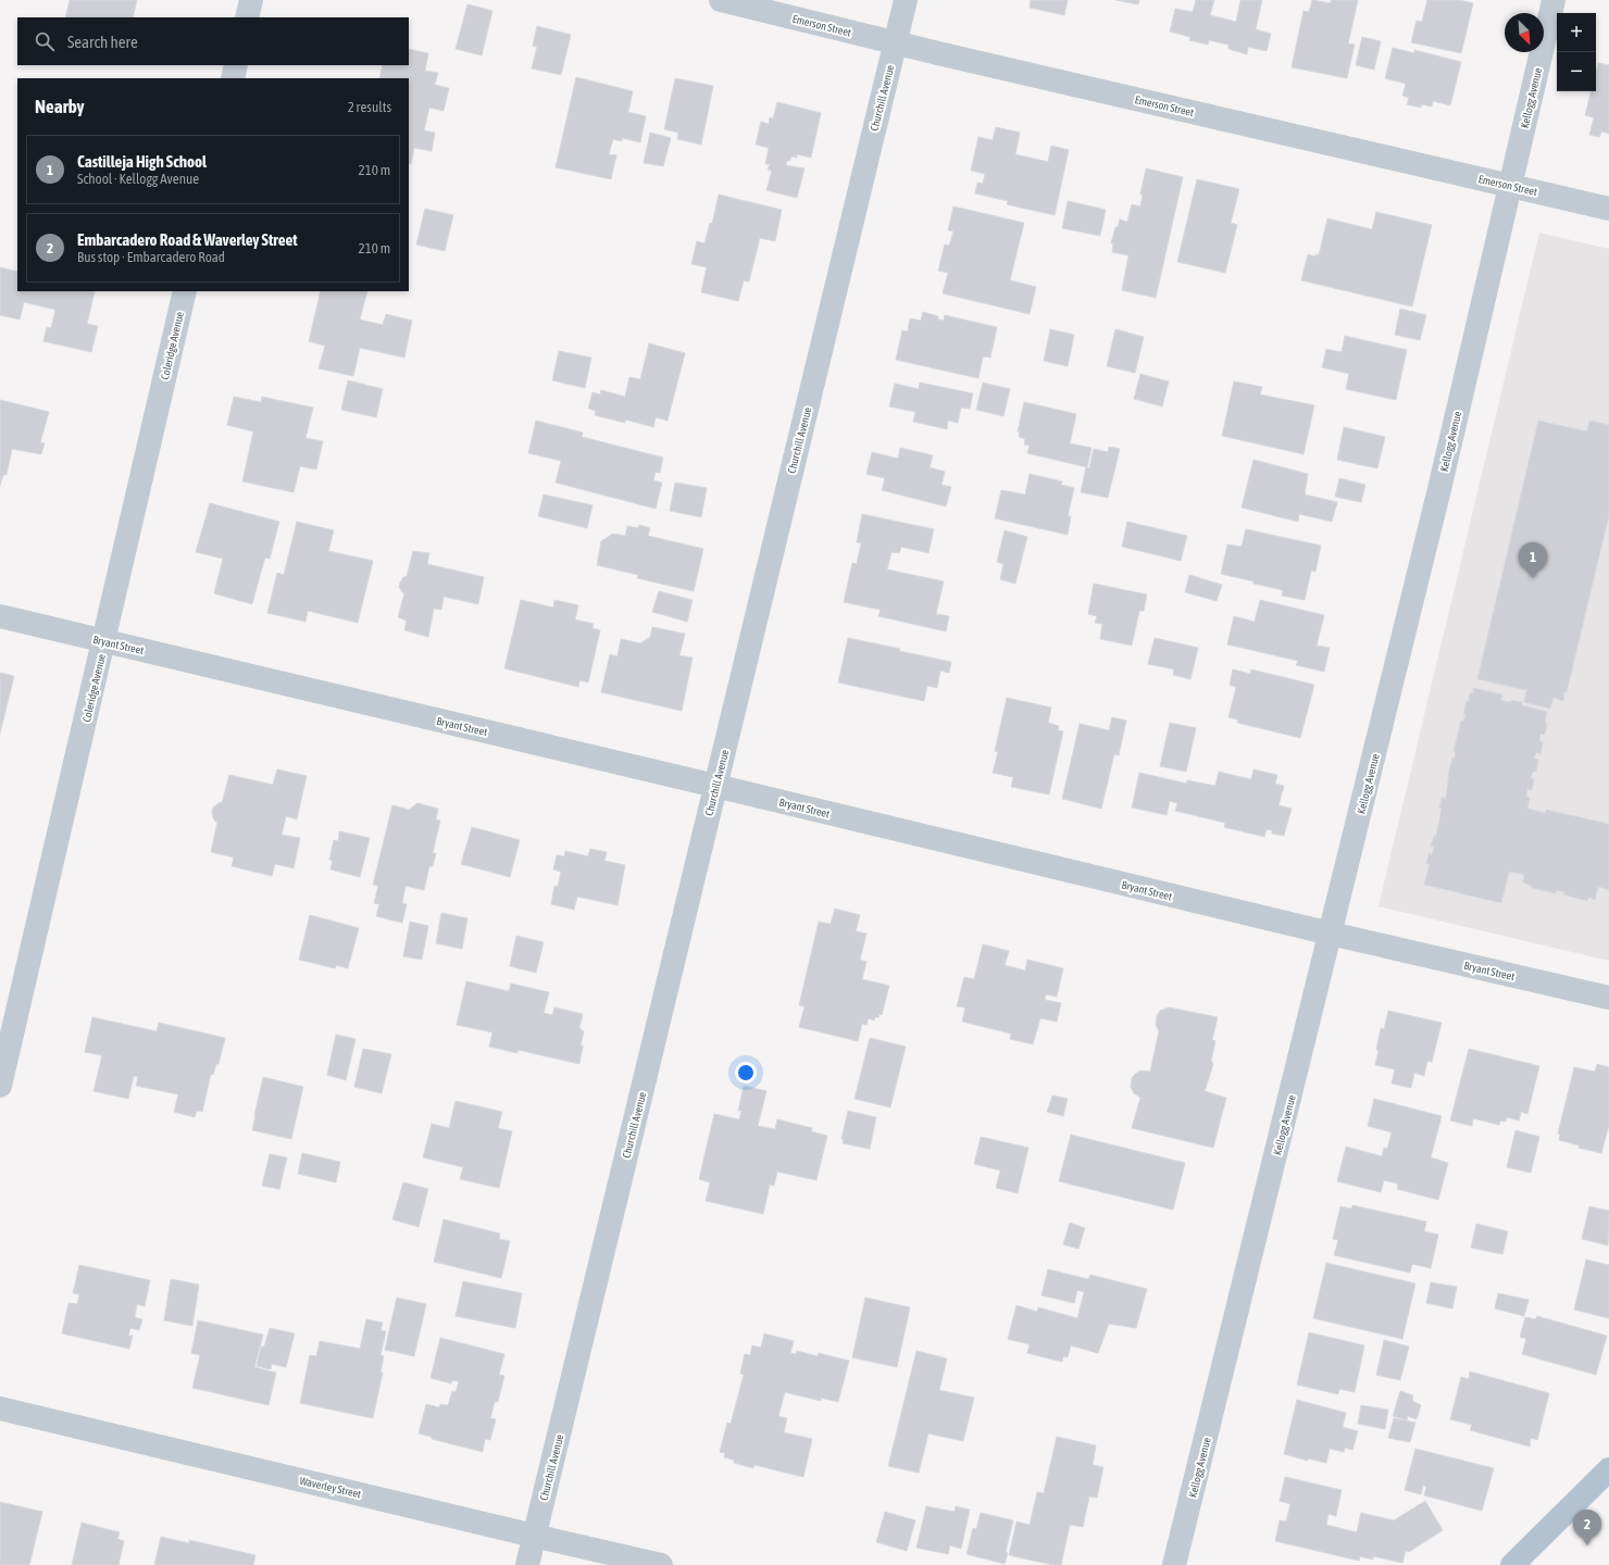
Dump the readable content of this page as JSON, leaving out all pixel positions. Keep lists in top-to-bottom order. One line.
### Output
{"streets":{"street":["Emerson Street","Churchill Avenue","Kellogg Avenue","Coleridge Avenue","Bryant Street","Waverley Street"]},"crossings":[["Emerson Street","Churchill Avenue"],["Emerson Street","Kellogg Avenue"],["Churchill Avenue","Bryant Street"],["Churchill Avenue","Waverley Street"],["Kellogg Avenue","Bryant Street"],["Coleridge Avenue","Bryant Street"]],"north":"bottom right","page":{"map_buttons":["+","−"],"search":"Search here","heading":["Nearby","2 results"],"list":[{"mark":"1","name":"Castilleja High School","note":"School · Kellogg Avenue","value":"210 m"},{"mark":"2","name":"Embarcadero Road & Waverley Street","note":"Bus stop · Embarcadero Road","value":"210 m"}],"pins":["1","2"]}}
